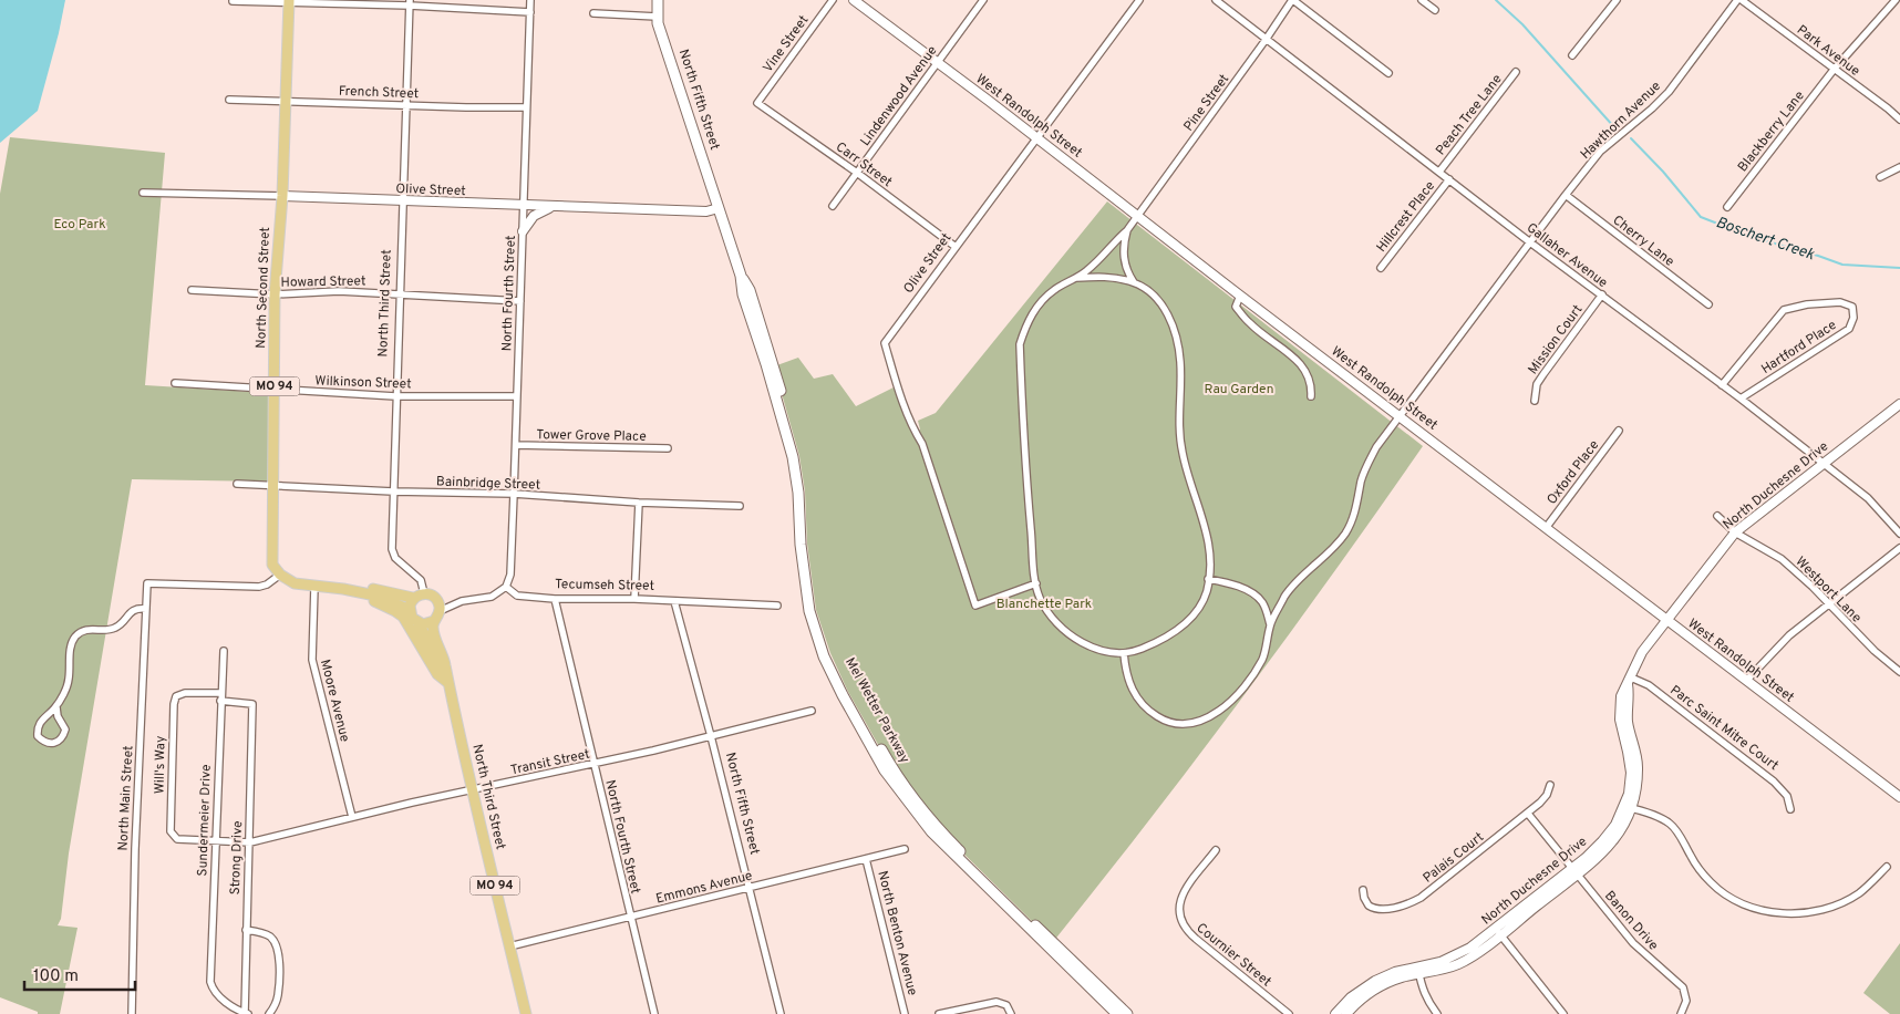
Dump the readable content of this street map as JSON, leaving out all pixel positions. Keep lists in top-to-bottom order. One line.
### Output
{"streets":{"main road":["North Fifth Street","North Second Street","North Third Street","MO 94","Mel Wetter Parkway"],"street":["Vine Street","Park Avenue","French Street","Lindenwood Avenue","Pine Street","Peach Tree Lane","West Randolph Street","Hawthorn Avenue","Blackberry Lane","Carr Street","Olive Street","Hillcrest Place","Cherry Lane","Gallaher Avenue","Howard Street","North Fourth Street","Mission Court","Hartford Place","Wilkinson Street","Tower Grove Place","Oxford Place","Bainbridge Street","North Duchesne Drive","Tecumseh Street","Westport Lane","Moore Avenue","Parc Saint Mitre Court","Transit Street","Will's Way","North Main Street","Sundermeier Drive","Strong Drive","Palais Court","Emmons Avenue","Banon Drive","North Benton Avenue","Cournier Street"]},"crossings":[["Vine Street","Carr Street"],["Park Avenue","Blackberry Lane"],["French Street","North Second Street"],["French Street","North Fourth Street"],["French Street","North Third Street"],["Lindenwood Avenue","West Randolph Street"],["Lindenwood Avenue","Carr Street"],["North Fifth Street","Olive Street"],["North Fifth Street","Tecumseh Street"],["North Fifth Street","Mel Wetter Parkway"],["North Fifth Street","Transit Street"],["North Fifth Street","Emmons Avenue"],["Pine Street","West Randolph Street"],["Pine Street","Hawthorn Avenue"],["Pine Street","Olive Street"],["Pine Street","Gallaher Avenue"],["Peach Tree Lane","Gallaher Avenue"],["West Randolph Street","Hawthorn Avenue"],["West Randolph Street","Olive Street"],["West Randolph Street","Oxford Place"],["West Randolph Street","North Duchesne Drive"],["Hawthorn Avenue","Cherry Lane"],["Hawthorn Avenue","Gallaher Avenue"],["Carr Street","Olive Street"],["Olive Street","North Second Street"],["Olive Street","North Fourth Street"],["Olive Street","North Third Street"],["Olive Street","Mel Wetter Parkway"],["Hillcrest Place","Gallaher Avenue"],["Gallaher Avenue","Mission Court"],["Gallaher Avenue","Hartford Place"],["Gallaher Avenue","North Duchesne Drive"],["Howard Street","North Second Street"],["Howard Street","North Fourth Street"],["Howard Street","North Third Street"],["North Second Street","Wilkinson Street"],["North Second Street","Bainbridge Street"],["North Second Street","North Main Street"],["North Fourth Street","Wilkinson Street"],["North Fourth Street","Tower Grove Place"],["North Fourth Street","Bainbridge Street"],["North Fourth Street","Tecumseh Street"],["North Fourth Street","Transit Street"],["North Fourth Street","Emmons Avenue"],["North Third Street","Wilkinson Street"],["North Third Street","Bainbridge Street"],["North Third Street","Transit Street"],["North Third Street","Emmons Avenue"],["North Duchesne Drive","Westport Lane"],["North Duchesne Drive","Parc Saint Mitre Court"],["North Duchesne Drive","Banon Drive"],["Moore Avenue","Transit Street"],["Transit Street","Will's Way"],["Transit Street","Sundermeier Drive"],["Transit Street","Strong Drive"],["Will's Way","Sundermeier Drive"],["Sundermeier Drive","Strong Drive"],["Palais Court","Banon Drive"],["Emmons Avenue","North Benton Avenue"]],"water":["Boschert Creek"],"parks":["Eco Park","Rau Garden","Blanchette Park"],"scale_bar":"100 m"}
